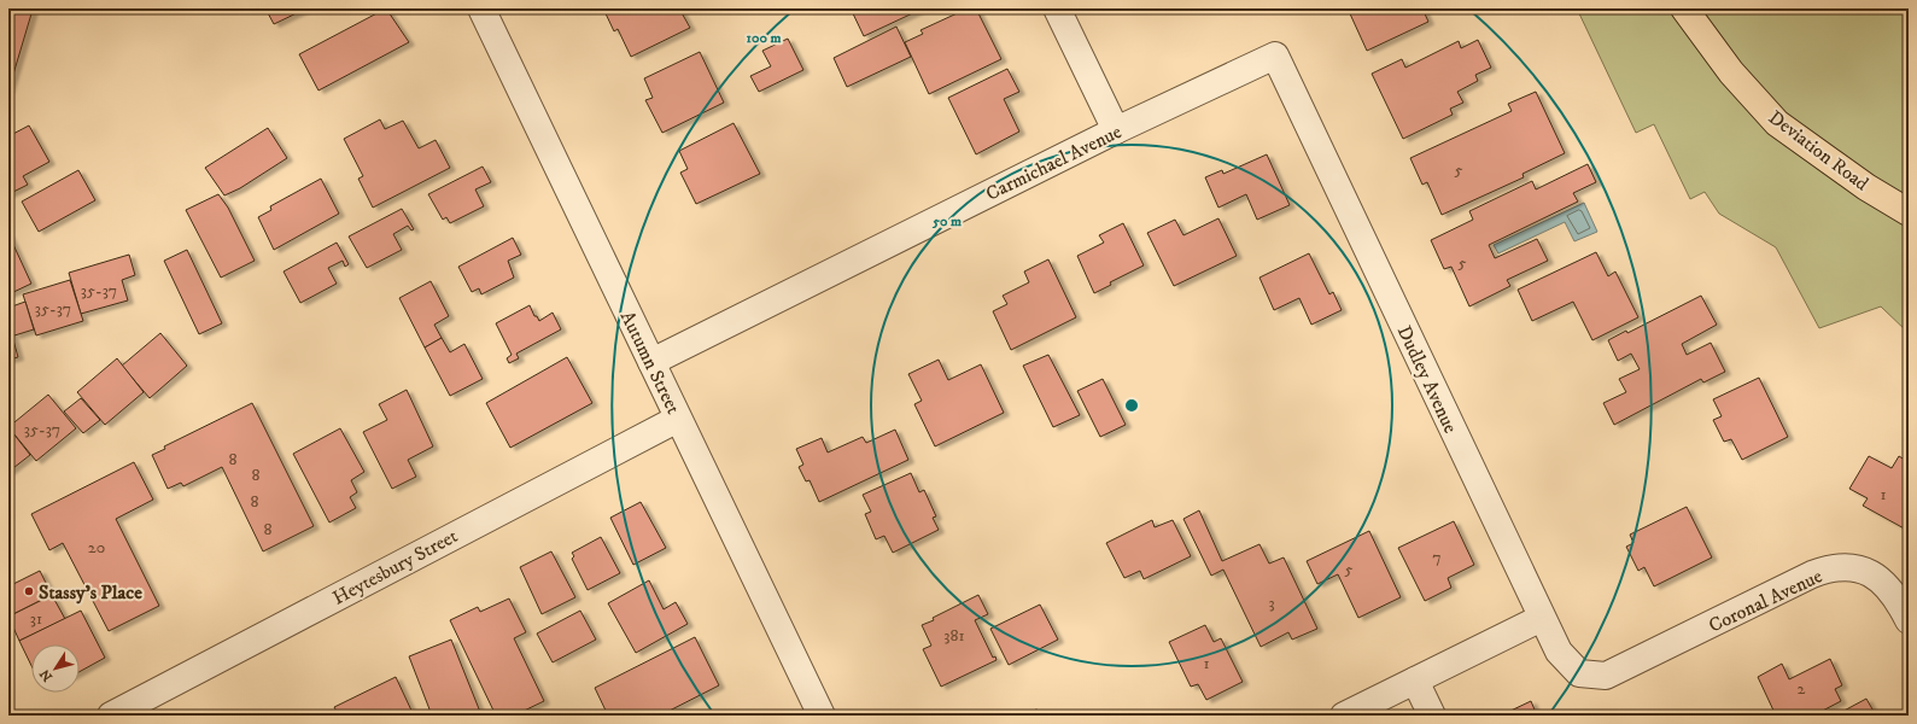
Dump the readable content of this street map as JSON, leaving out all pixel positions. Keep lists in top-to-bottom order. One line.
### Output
{"streets":{"main road":["Deviation Road"],"street":["Carmichael Avenue","Autumn Street","Dudley Avenue","Heytesbury Street","Coronal Avenue"]},"crossings":[["Carmichael Avenue","Autumn Street"],["Carmichael Avenue","Dudley Avenue"],["Autumn Street","Heytesbury Street"],["Dudley Avenue","Coronal Avenue"]],"places":["Stassy's Place"],"house_numbers":["5","5","35-37","35-37","35-37","8","8","1","8","8","20","7","5","3","31","381","1","2"],"north":"bottom left","rings":["100 m","50 m"]}
